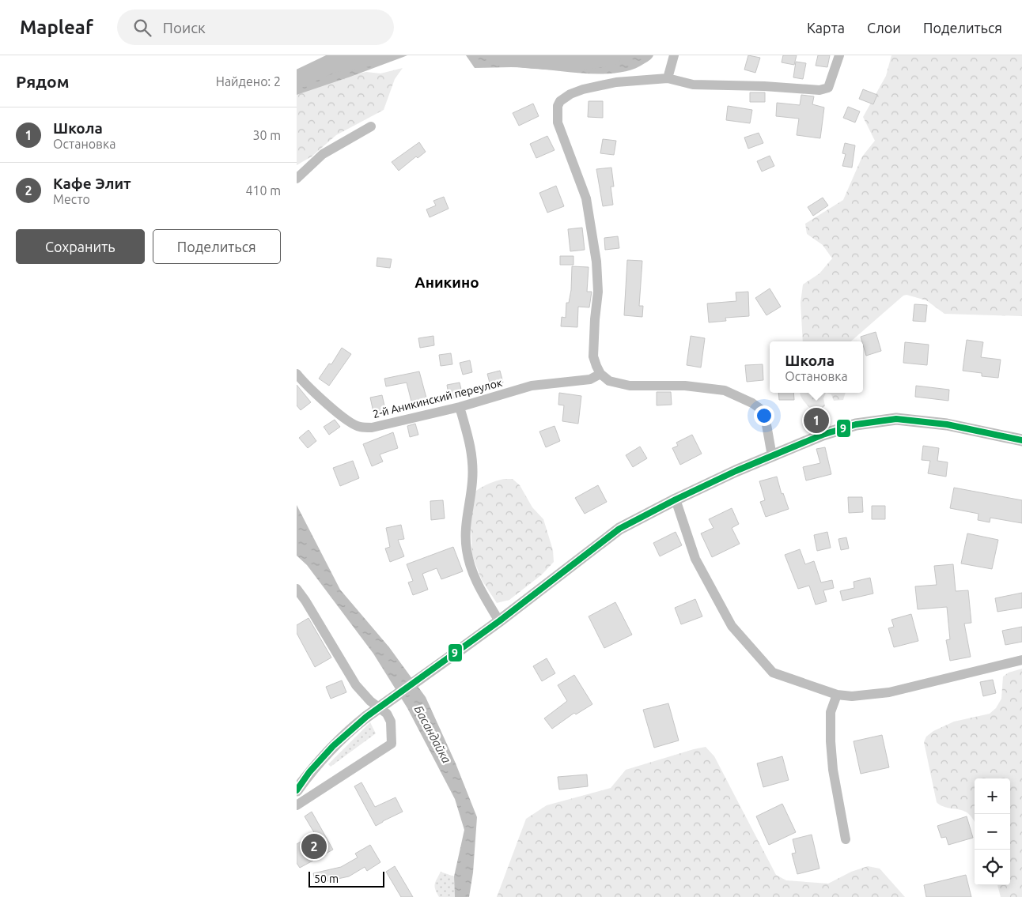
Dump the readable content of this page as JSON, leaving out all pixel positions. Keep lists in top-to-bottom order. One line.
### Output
{"streets":{"street":["2-й Аникинский переулок"]},"districts":["Аникино"],"water":["Басандайка"],"lines":["transit line 9"],"scale_bar":"50 m","page":{"header":"Mapleaf","search":"Поиск","nav":["Карта","Слои","Поделиться"],"heading":["Рядом","Найдено: 2"],"list":[{"mark":"1","name":"Школа","note":"Остановка","value":"30 m"},{"mark":"2","name":"Кафе Элит","note":"Место","value":"410 m"}],"buttons":["Сохранить","Поделиться"],"popup":["Школа","Остановка"],"pins":["1","2"],"map_buttons":["+","−"],"scale":"50 m"}}
